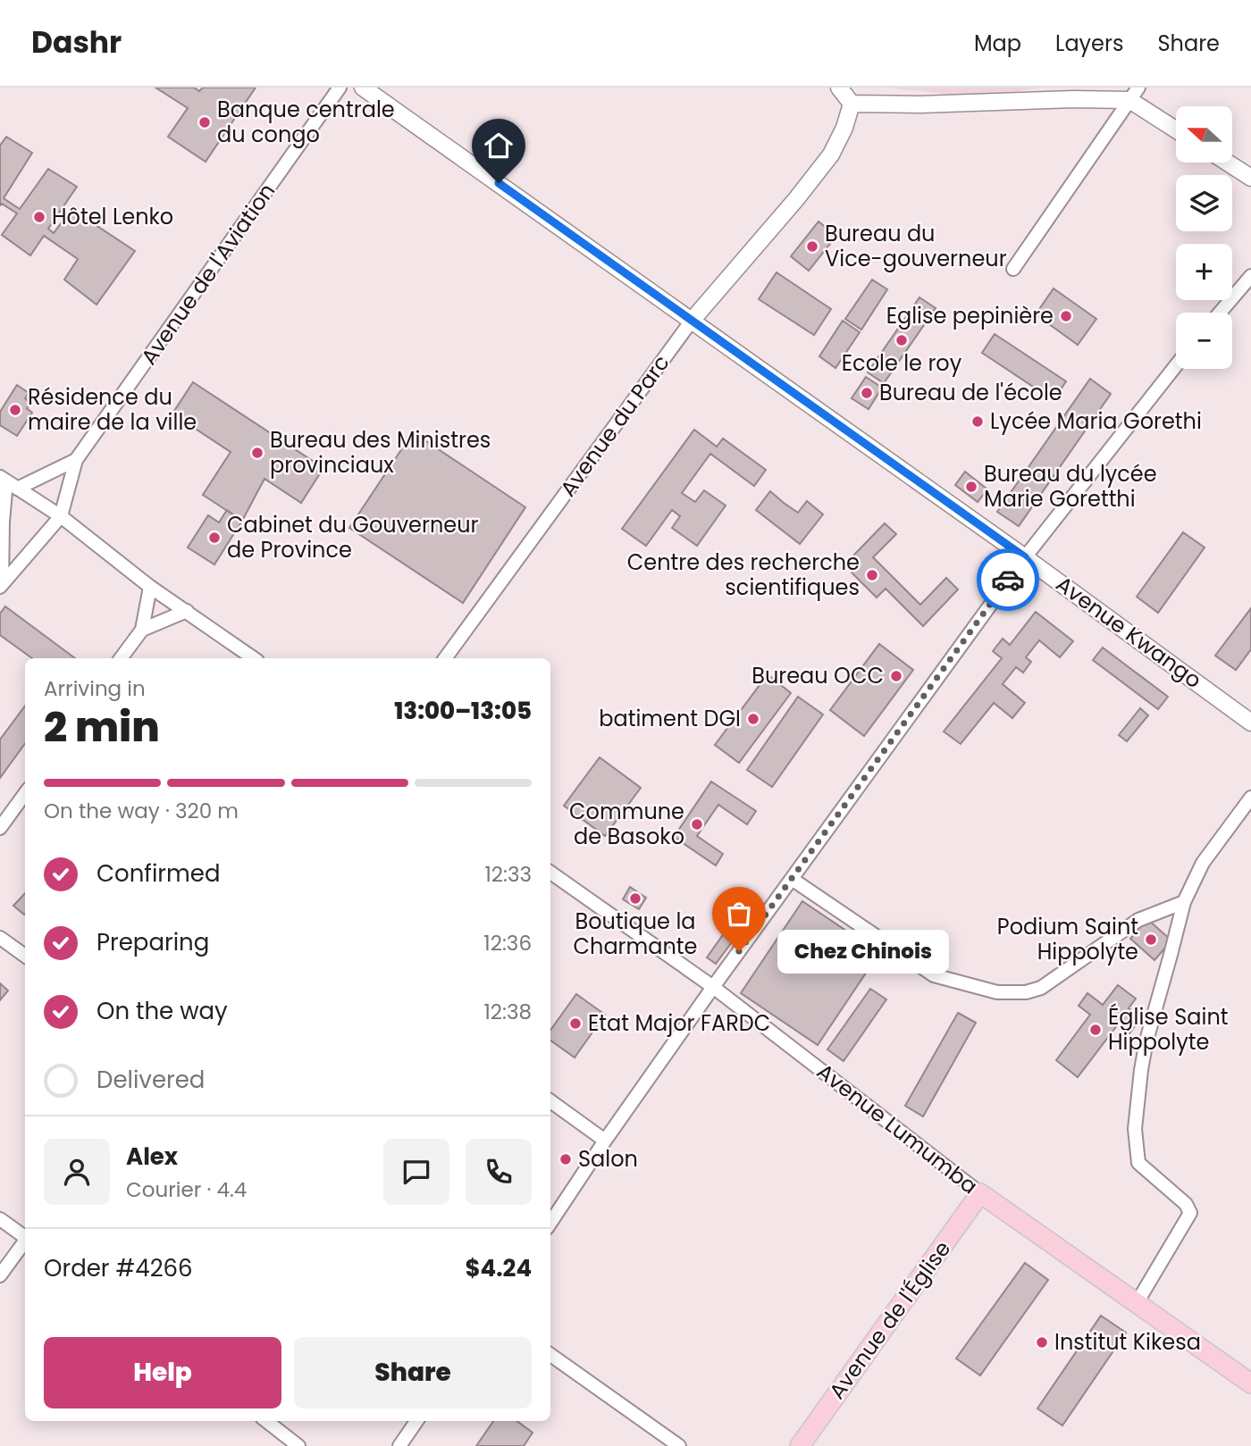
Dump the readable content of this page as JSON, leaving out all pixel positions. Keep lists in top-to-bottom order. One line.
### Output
{"streets":{"main road":["Avenue Lumumba","Avenue de l'Église"],"street":["Avenue de l'Aviation","Avenue du Parc","Avenue Kwango"]},"crossings":[["Avenue du Parc","Avenue Kwango"],["Avenue Lumumba","Avenue de l'Église"]],"places":["Banque centrale du congo","Hôtel Lenko","Bureau du Vice-gouverneur","Eglise pepinière","Ecole le roy","Bureau de l'école","Résidence du maire de la ville","Lycée Maria Gorethi","Bureau des Ministres provinciaux","Bureau du lycée Marie Goretthi","Cabinet du Gouverneur de Province","Centre des recherche scientifiques","Bureau OCC","batiment DGI","Commune de Basoko","Boutique la Charmante","Podium Saint Hippolyte","Chez Chinois","Etat Major FARDC","Église Saint Hippolyte","Salon","Institut Kikesa"],"north":"left","page":{"header":"Dashr","nav":["Map","Layers","Share"],"map_buttons":["+","−"],"heading":["2 min","Arriving in","13:00–13:05"],"panel":["Alex","Courier · 4.4","Order #4266","$4.24"],"bar":"On the way · 320 m","list":[["Confirmed","12:33"],["Preparing","12:36"],["On the way","12:38"],"Delivered"],"bubble":"Chez Chinois","buttons":["Help","Share"]}}
